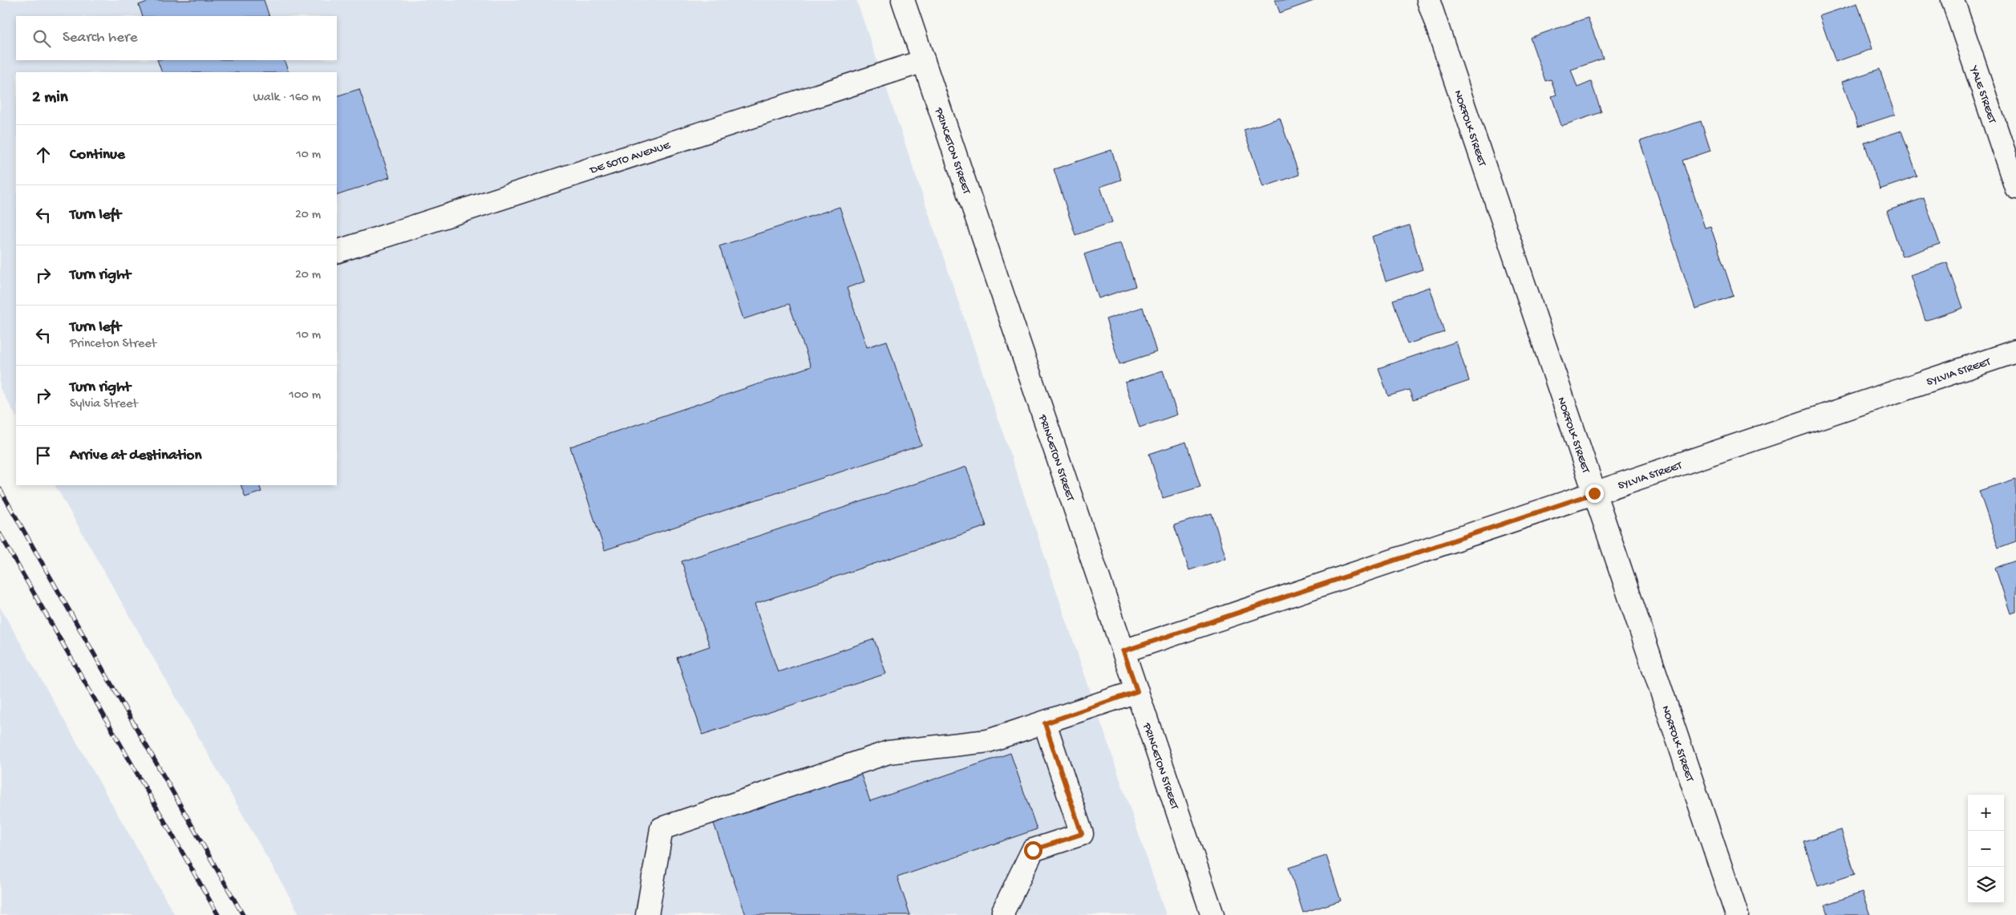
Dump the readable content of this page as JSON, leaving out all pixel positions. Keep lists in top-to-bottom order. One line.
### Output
{"streets":{"street":["YALE STREET","NORFOLK STREET","PRINCETON STREET","DE SOTO AVENUE","SYLVIA STREET"]},"crossings":[["NORFOLK STREET","SYLVIA STREET"],["PRINCETON STREET","DE SOTO AVENUE"],["PRINCETON STREET","SYLVIA STREET"]],"page":{"search":"Search here","heading":["2 min","Walk · 160 m"],"list":[["Continue","10 m"],["Turn left","20 m"],["Turn right","20 m"],["Turn left","Princeton Street","10 m"],["Turn right","Sylvia Street","100 m"],"Arrive at destination"],"map_buttons":["+","−"]}}
